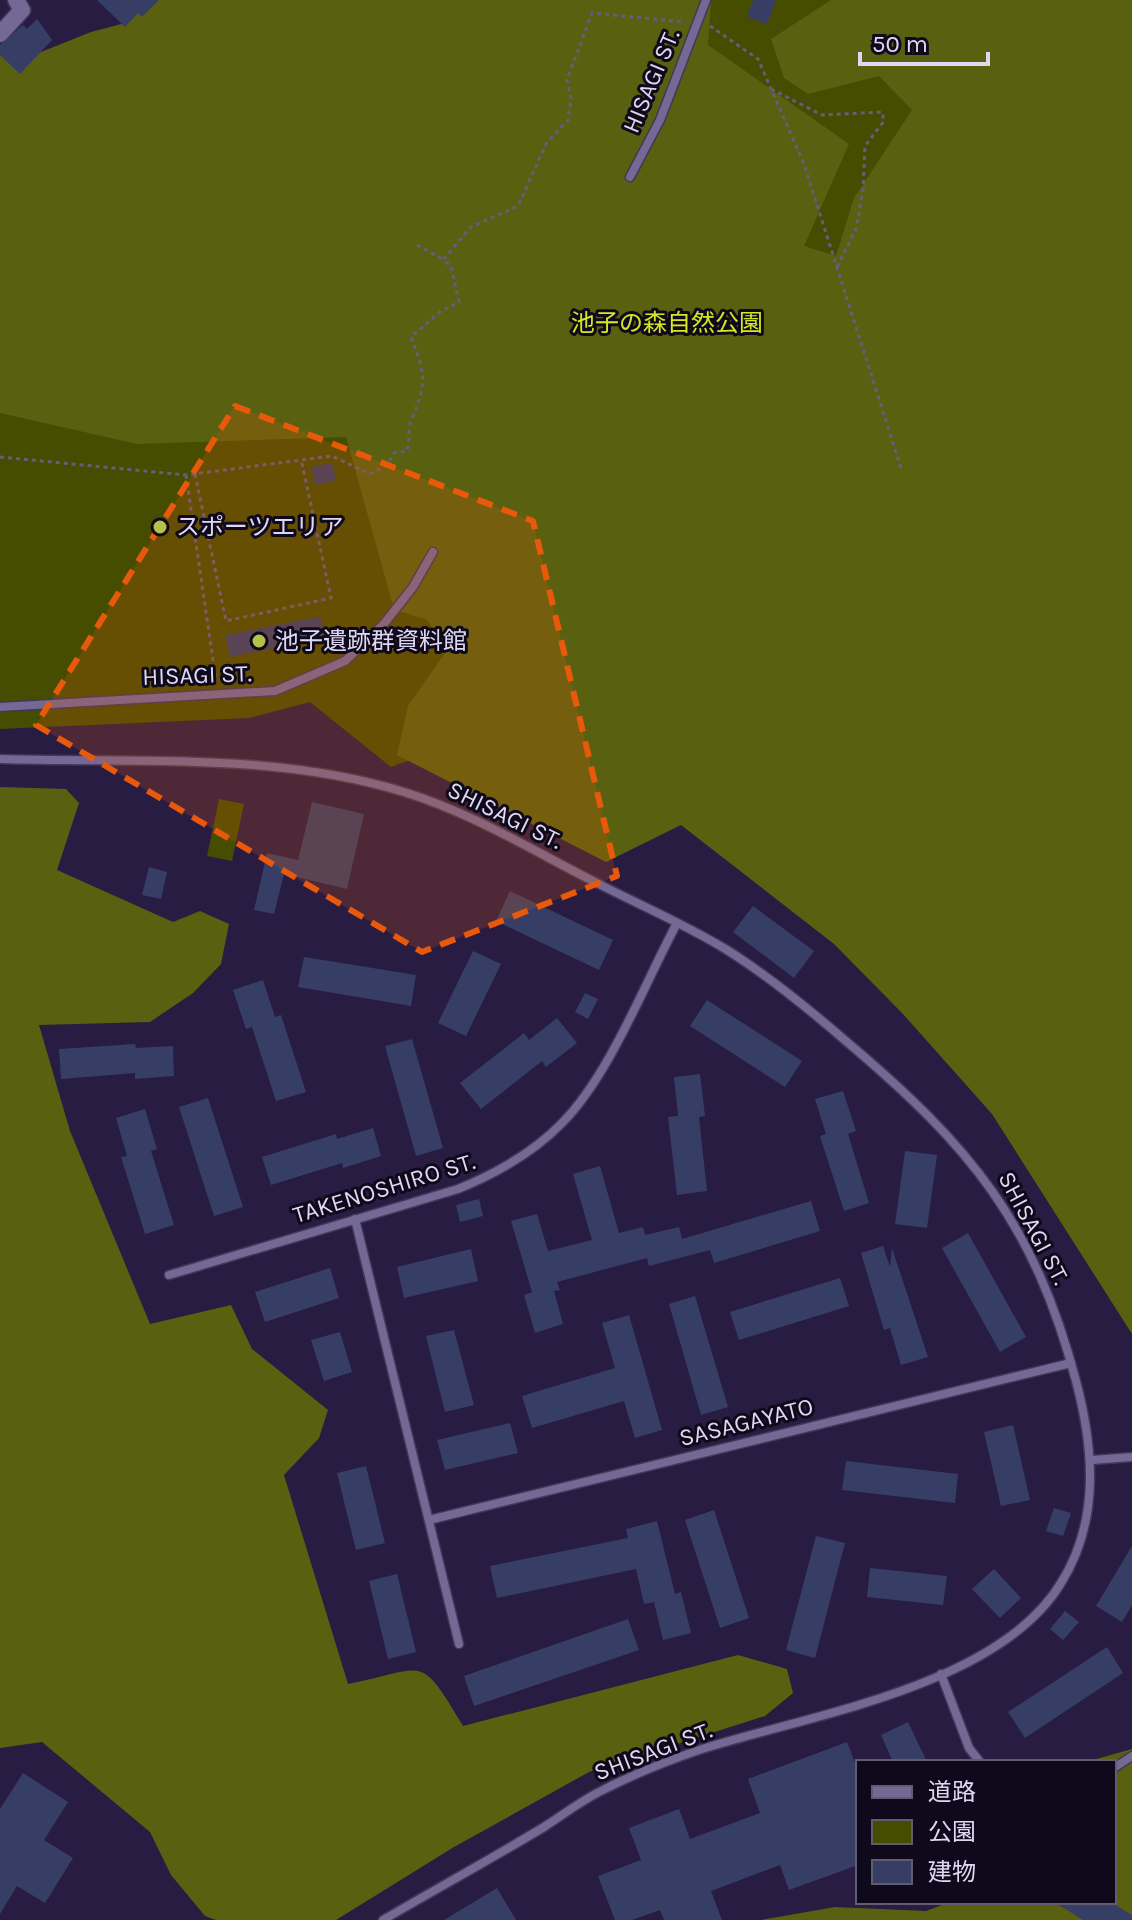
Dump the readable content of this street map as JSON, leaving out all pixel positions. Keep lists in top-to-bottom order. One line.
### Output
{"streets":{"lane":["HISAGI ST.","SHISAGI ST.","TAKENOSHIRO ST.","SASAGAYATO"]},"crossings":[["SHISAGI ST.","TAKENOSHIRO ST."],["SHISAGI ST.","SASAGAYATO"]],"parks":["池子の森自然公園"],"places":["スポーツエリア","池子遺跡群資料館"],"legend":["道路","公園","建物"],"scale_bar":"50 m"}
